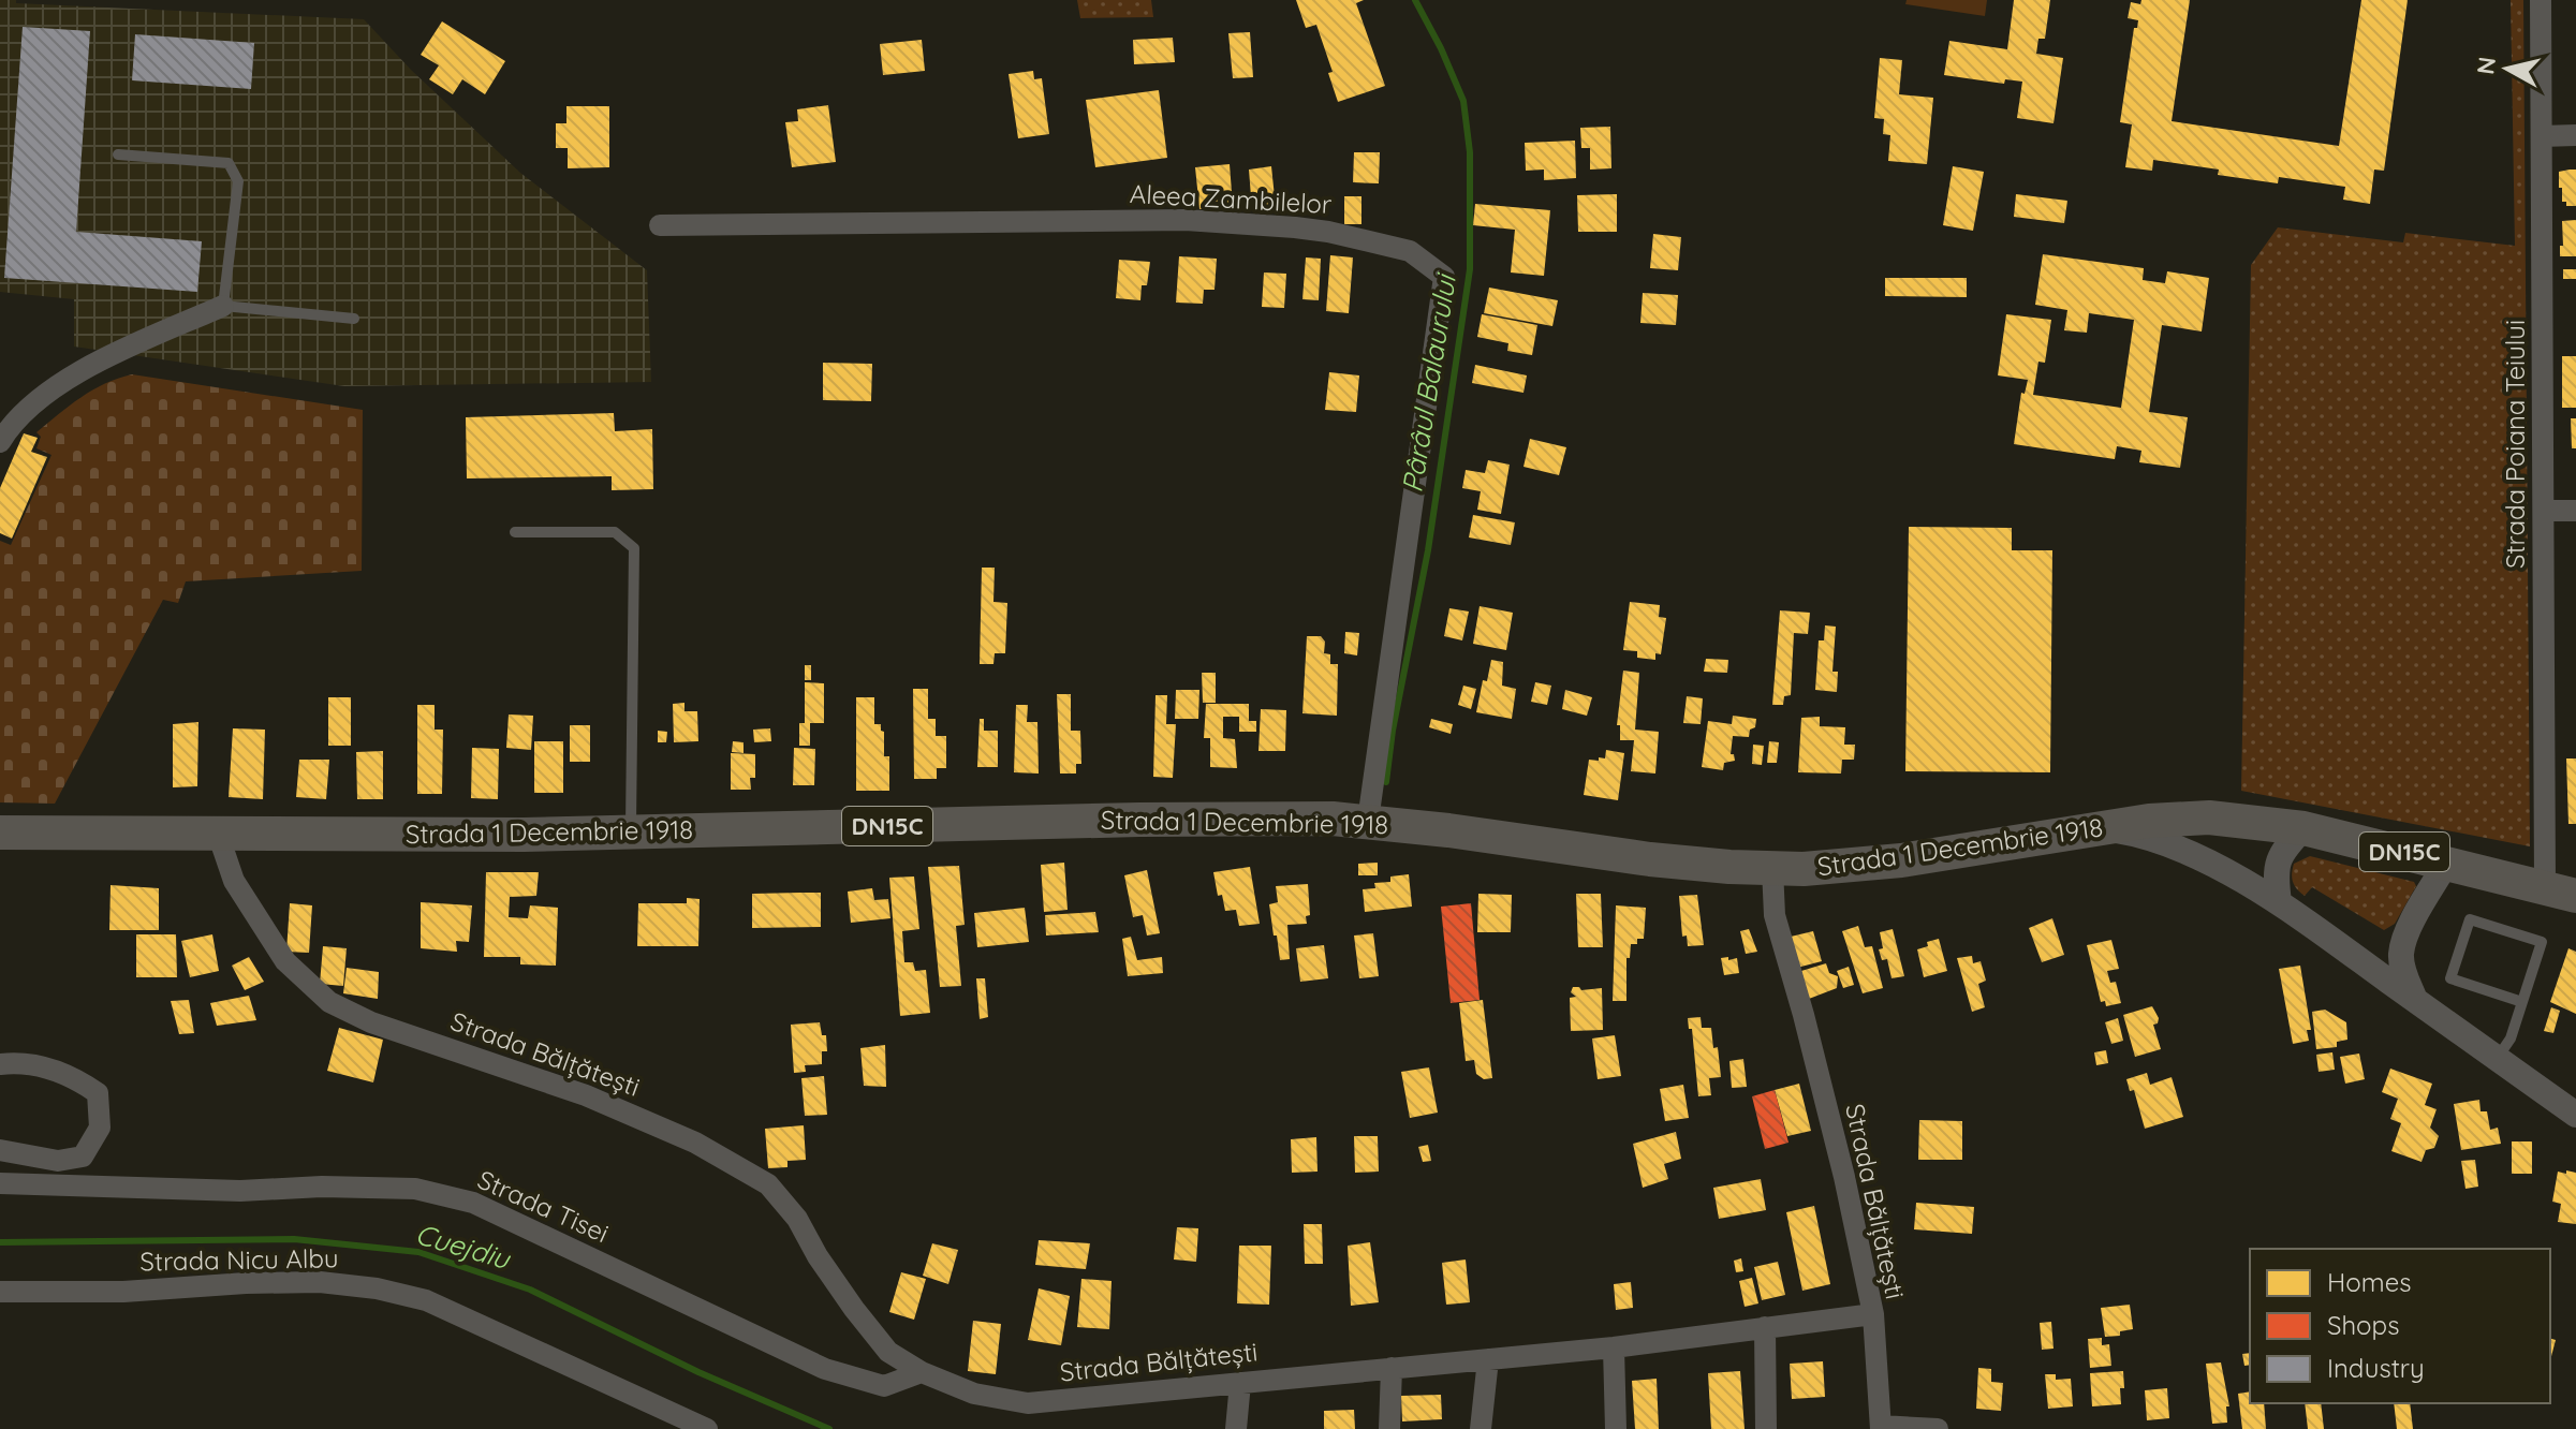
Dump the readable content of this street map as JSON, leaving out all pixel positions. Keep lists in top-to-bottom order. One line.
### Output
{"streets":{"main road":["Strada 1 Decembrie 1918","DN15C"],"street":["Aleea Zambilelor","Strada Poiana Teiului","Strada Bălțătești","Strada Tisei","Strada Nicu Albu"]},"crossings":[["Aleea Zambilelor","Strada 1 Decembrie 1918"],["Strada Poiana Teiului","Strada 1 Decembrie 1918"],["Strada 1 Decembrie 1918","Strada Bălțătești"],["Strada Bălțătești","Strada Tisei"]],"water":["Pârâul Balaurului","Cuejdiu"],"legend":["Homes","Shops","Industry"],"north":"left"}
